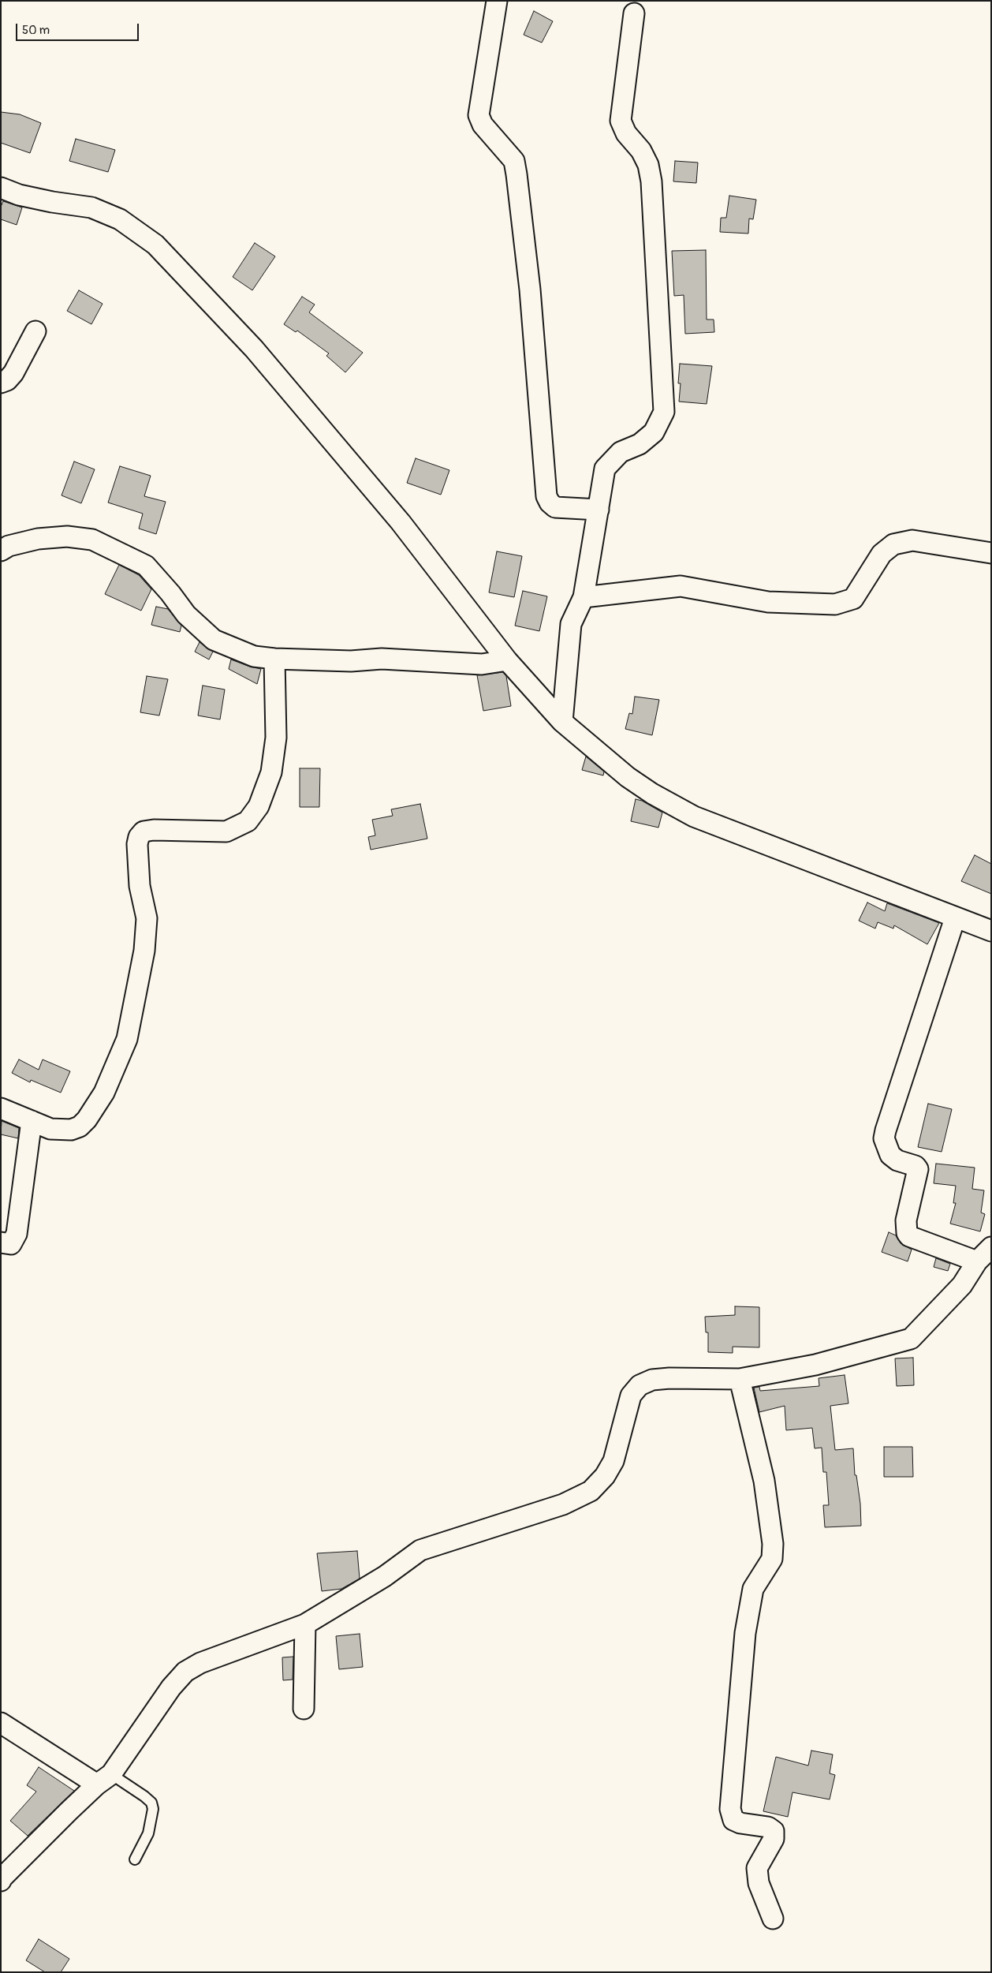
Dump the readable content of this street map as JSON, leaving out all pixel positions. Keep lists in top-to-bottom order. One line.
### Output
{"scale_bar":"50 m"}
